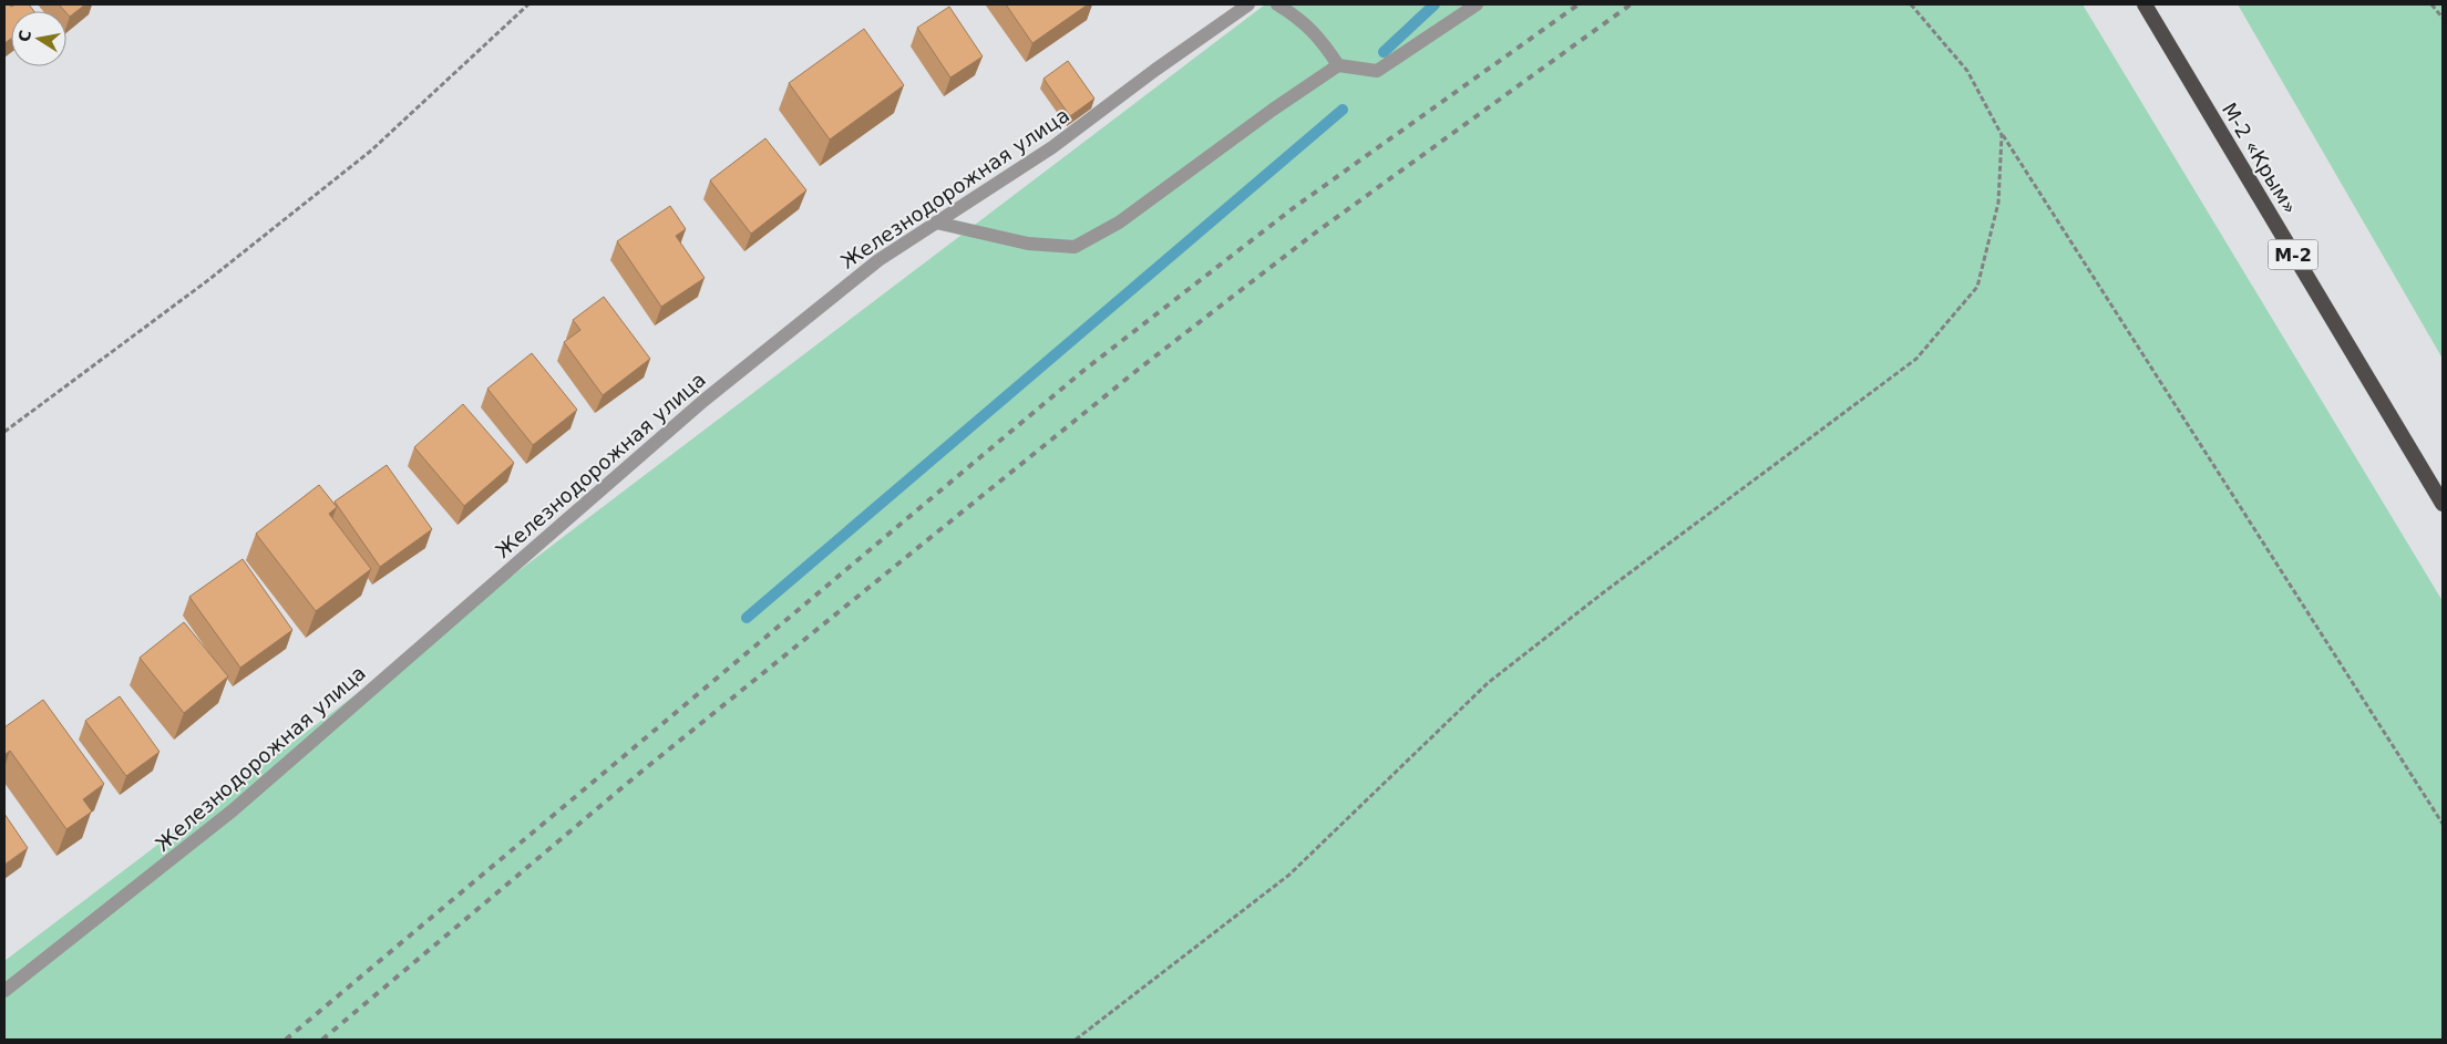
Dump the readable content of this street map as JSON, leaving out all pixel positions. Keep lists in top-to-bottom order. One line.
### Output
{"streets":{"highway":["М-2 «Крым»","М-2"],"street":["Железнодорожная улица"]},"north":"left"}
